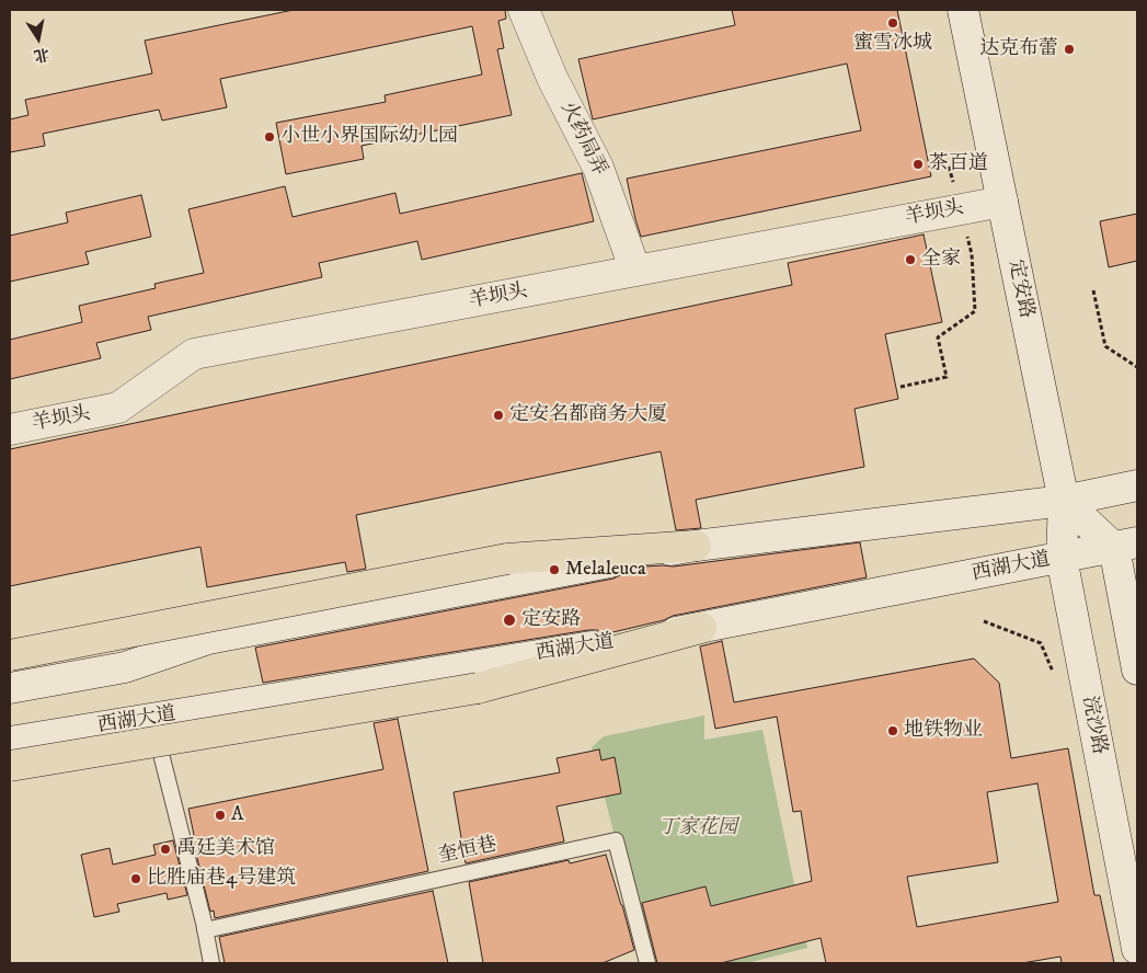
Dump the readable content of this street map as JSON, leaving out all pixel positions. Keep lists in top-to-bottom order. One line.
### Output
{"streets":{"main road":["火药局弄","羊坝头","定安路","西湖大道","浣沙路"],"lane":["奎恒巷"]},"crossings":[["火药局弄","羊坝头"],["羊坝头","定安路"],["定安路","浣沙路"],["西湖大道","浣沙路"]],"parks":["丁家花园"],"places":["蜜雪冰城","达克布蕾","小世小界国际幼儿园","茶百道","全家","定安名都商务大厦","Melaleuca","定安路","地铁物业","A","禹廷美术馆","比胜庙巷4号建筑"],"north":"bottom"}
